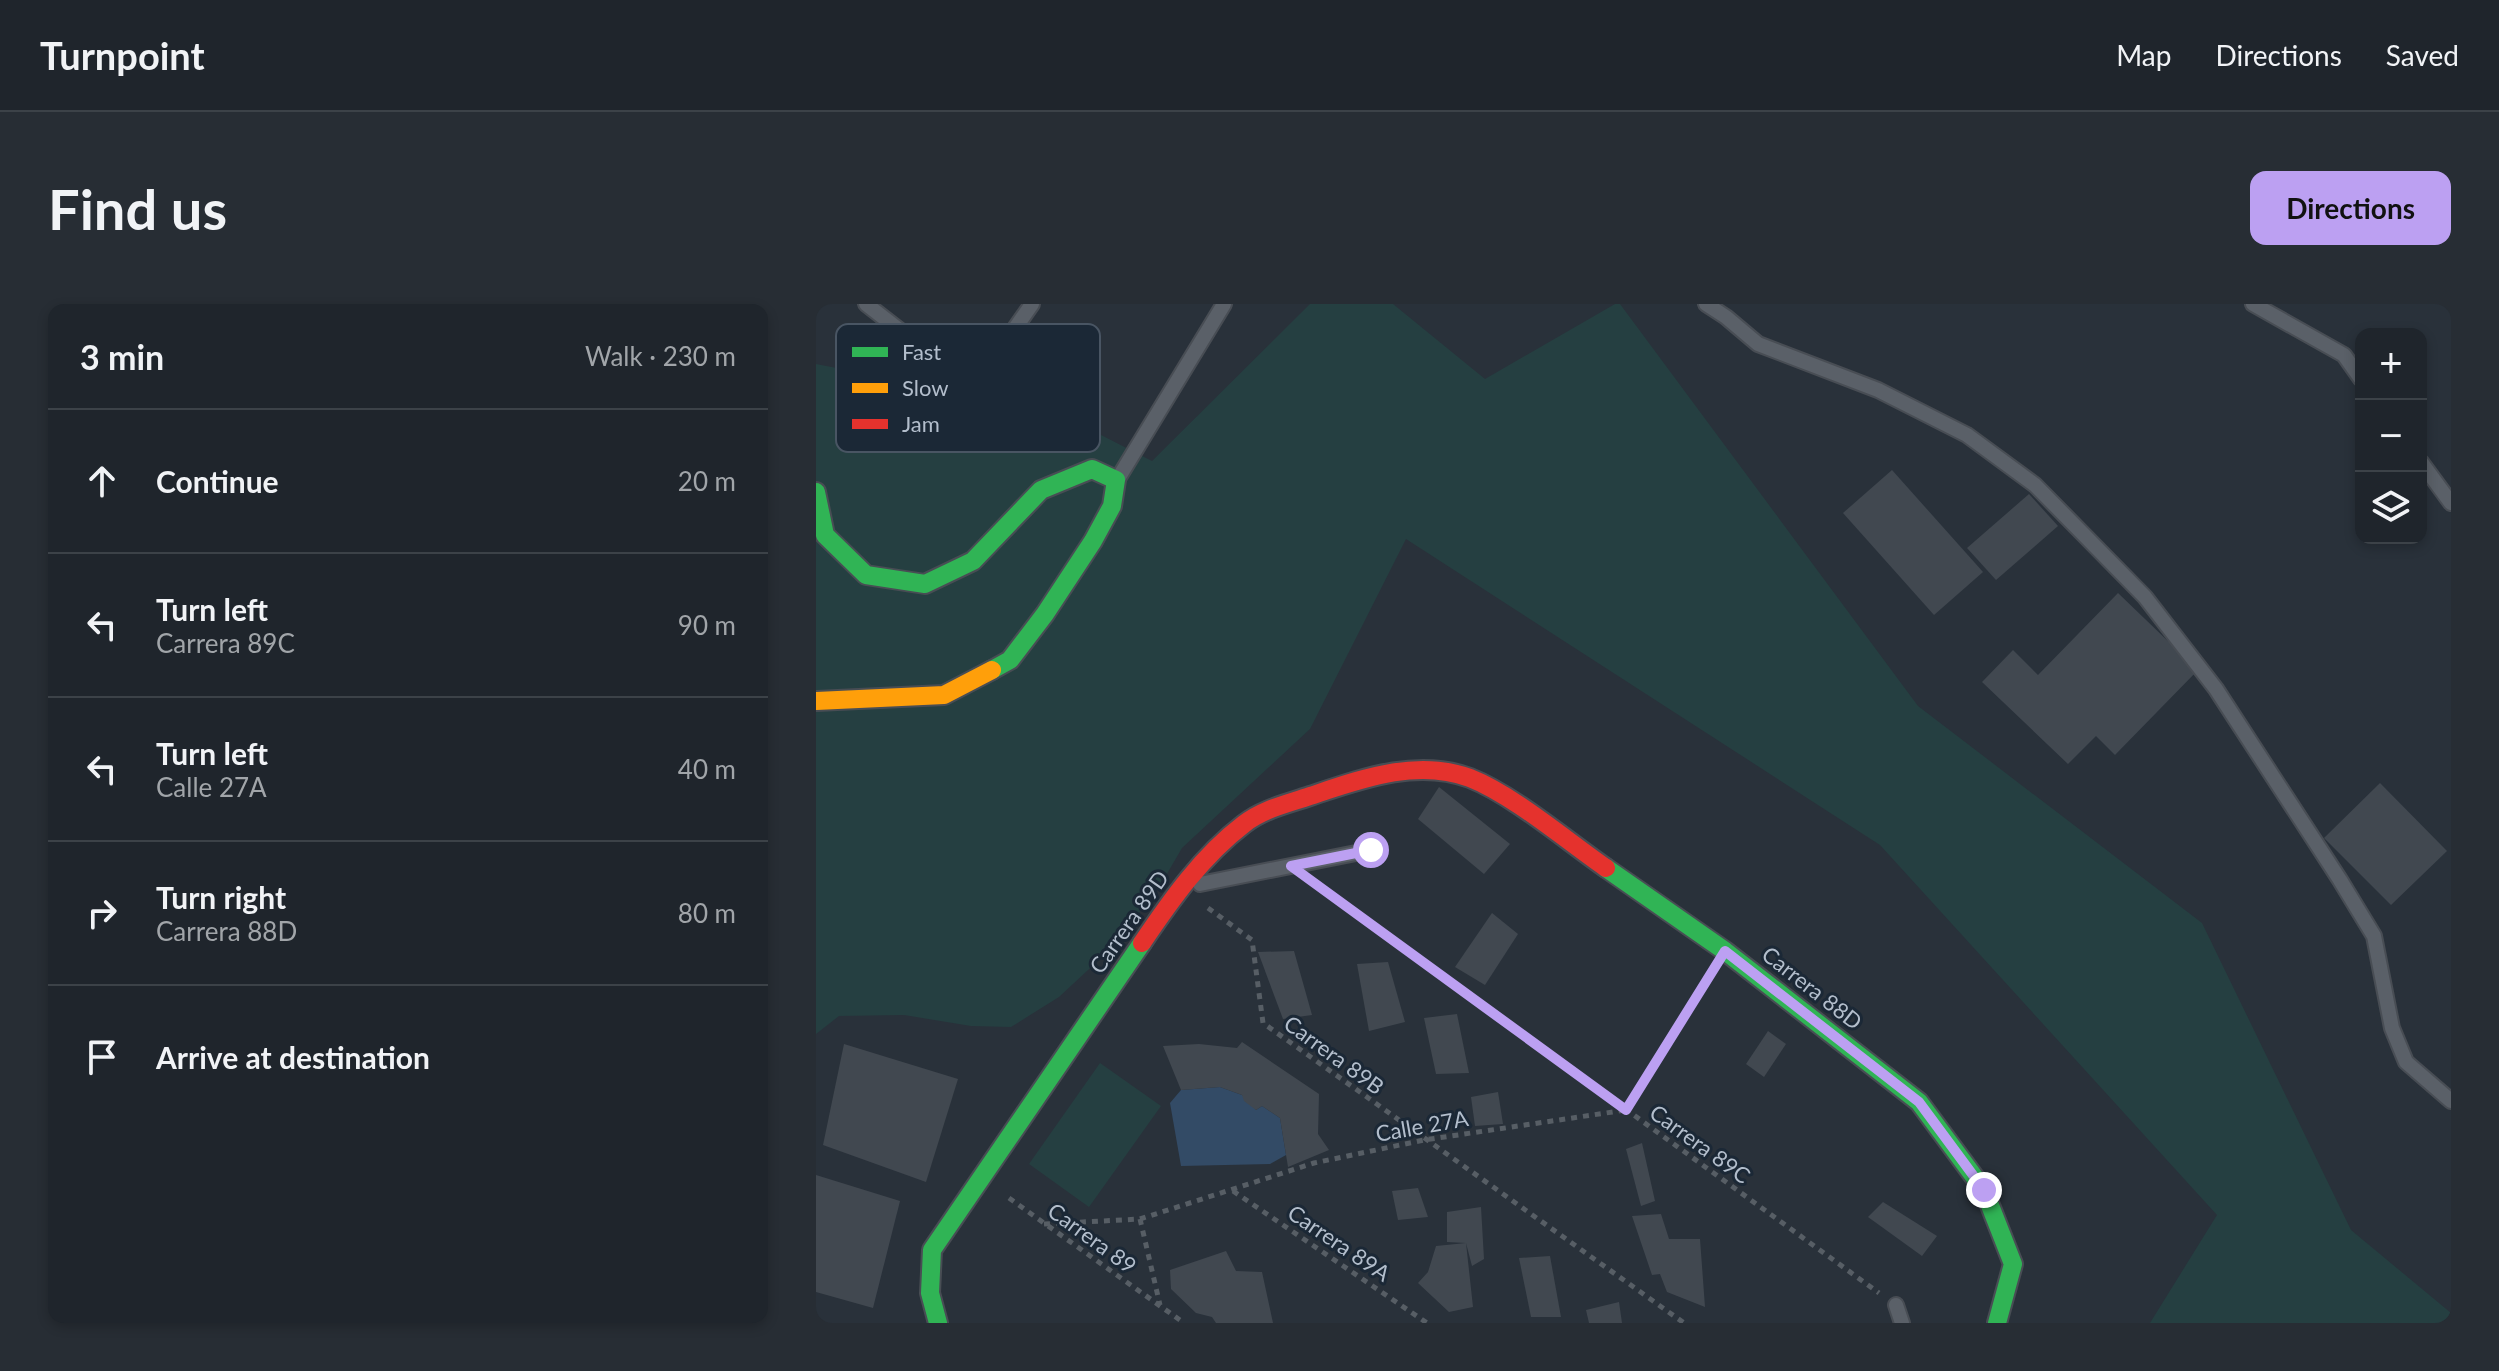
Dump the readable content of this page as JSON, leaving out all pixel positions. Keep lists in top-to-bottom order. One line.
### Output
{"streets":{"street":["Carrera 89D","Carrera 88D"],"path":["Carrera 89B","Calle 27A","Carrera 89C","Carrera 89","Carrera 89A"]},"crossings":[["Carrera 89D","Carrera 88D"],["Carrera 89D","Carrera 89B"],["Carrera 89D","Carrera 89"],["Carrera 89B","Calle 27A"],["Calle 27A","Carrera 89C"],["Calle 27A","Carrera 89"],["Calle 27A","Carrera 89A"]],"legend":["Fast","Slow","Jam"],"page":{"header":"Turnpoint","nav":["Map","Directions","Saved"],"buttons":"Directions","title":"Find us","heading":["3 min","Walk · 230 m"],"map_buttons":["+","−"],"list":[["Continue","20 m"],["Turn left","Carrera 89C","90 m"],["Turn left","Calle 27A","40 m"],["Turn right","Carrera 88D","80 m"],"Arrive at destination"]}}
